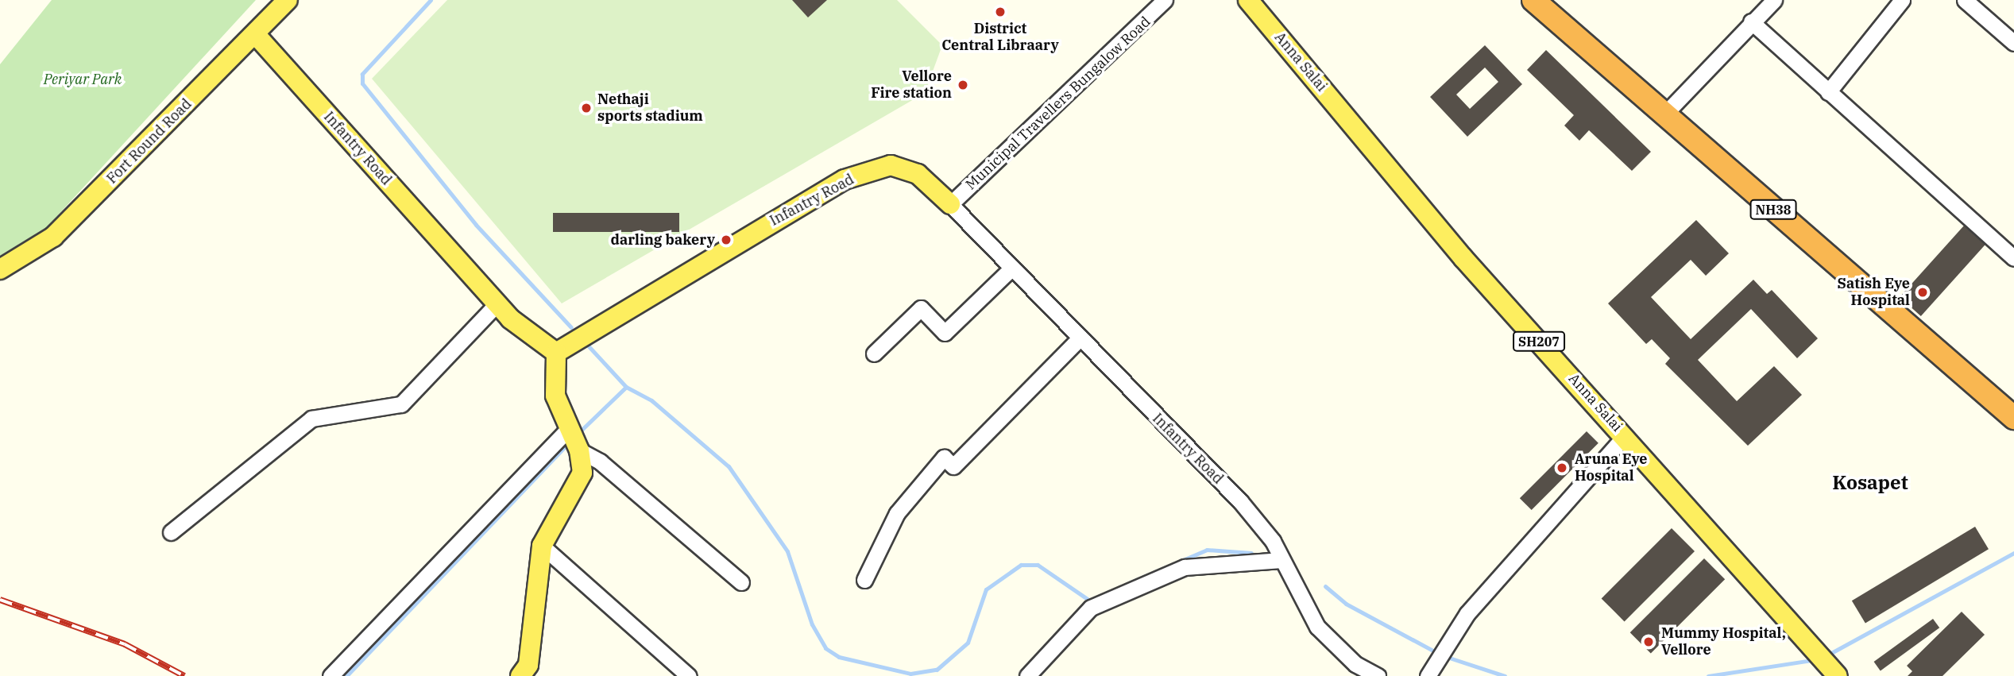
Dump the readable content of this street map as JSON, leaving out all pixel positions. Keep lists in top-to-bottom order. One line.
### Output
{"streets":{"highway":["NH38"],"main road":["Anna Salai","Fort Round Road","Infantry Road","SH207"],"street":["Municipal Travellers Bungalow Road"]},"crossings":[["Municipal Travellers Bungalow Road","Infantry Road"],["Fort Round Road","Infantry Road"]],"districts":["Kosapet"],"parks":["Periyar Park"],"places":["District Central Libraary","Vellore Fire station","Nethaji sports stadium","darling bakery","Satish Eye Hospital","Aruna Eye Hospital","Mummy Hospital, Vellore"]}
